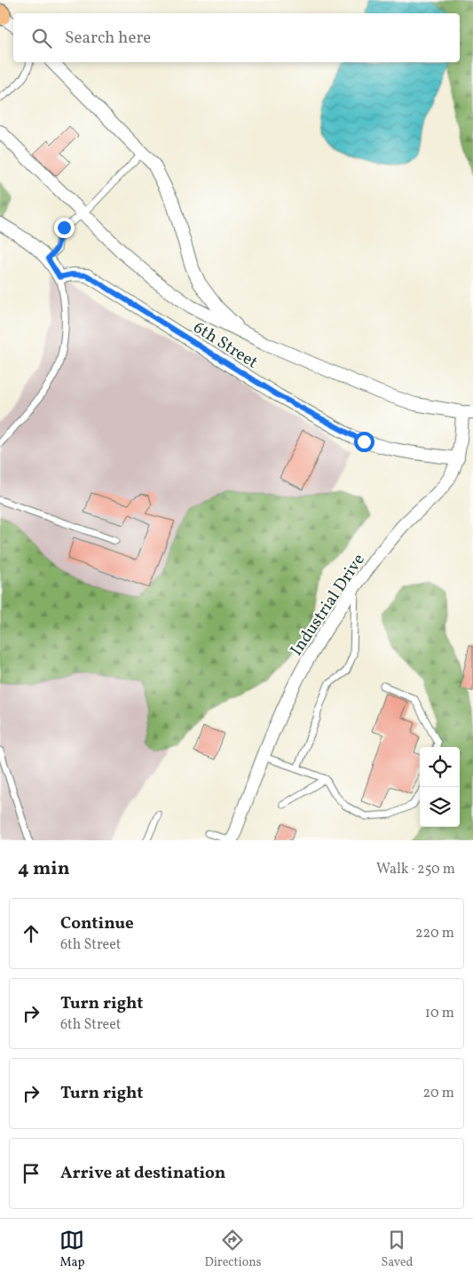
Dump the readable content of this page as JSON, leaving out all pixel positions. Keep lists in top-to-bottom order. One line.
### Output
{"streets":{"street":["6th Street","Industrial Drive"]},"crossings":[["6th Street","Industrial Drive"]],"page":{"search":"Search here","heading":["4 min","Walk · 250 m"],"list":[["Continue","6th Street","220 m"],["Turn right","6th Street","10 m"],["Turn right","20 m"],"Arrive at destination"],"nav":["Map","Directions","Saved"]}}
